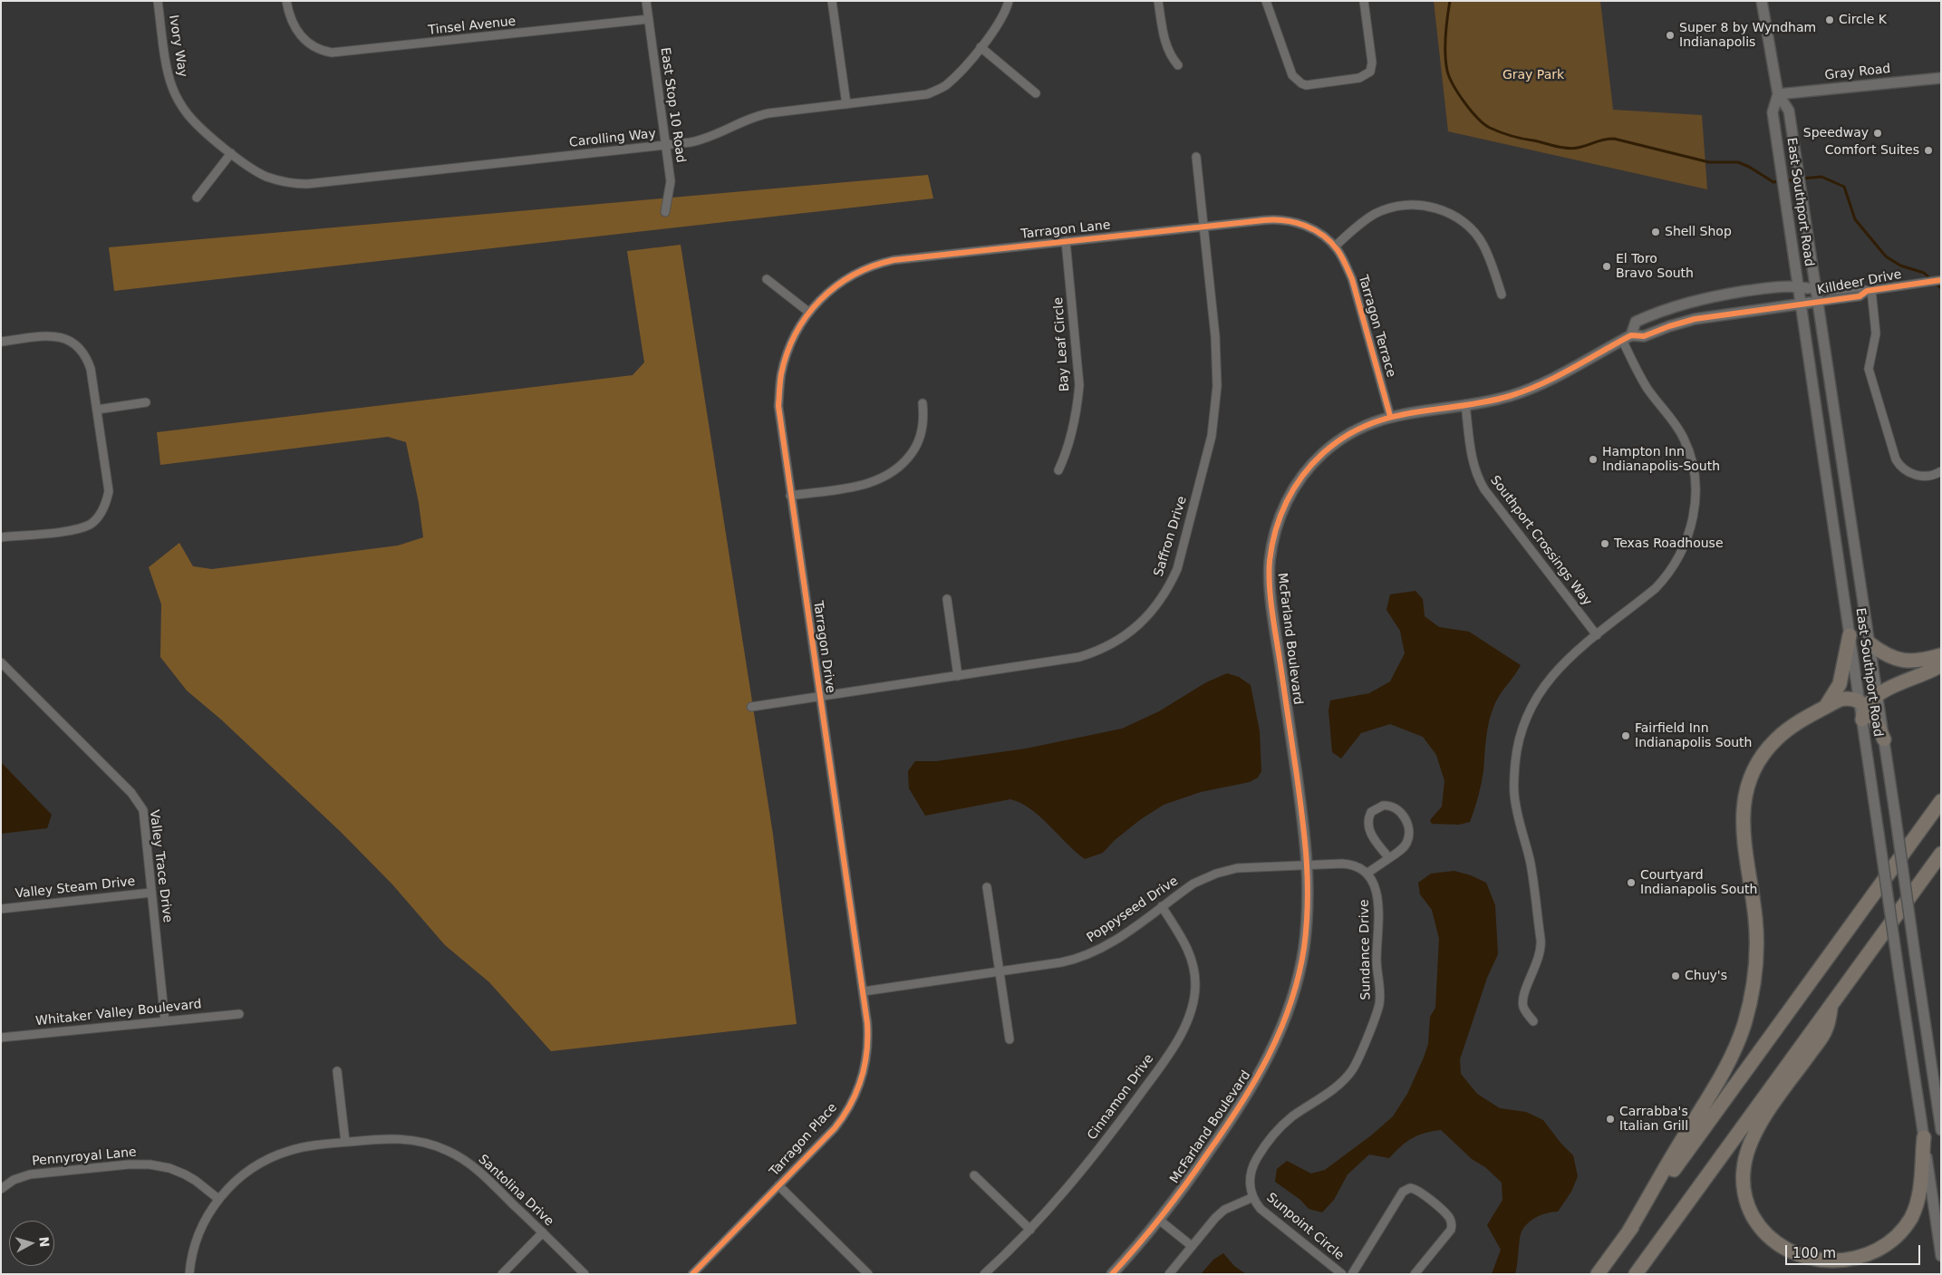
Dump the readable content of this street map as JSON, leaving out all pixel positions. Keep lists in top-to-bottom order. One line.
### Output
{"streets":{"main road":["Gray Road","East Southport Road","McFarland Boulevard"],"street":["Tinsel Avenue","Ivory Way","East Stop 10 Road","Carolling Way","Tarragon Lane","Killdeer Drive","Tarragon Terrace","Bay Leaf Circle","Saffron Drive","Southport Crossings Way","Tarragon Drive","Valley Trace Drive","Valley Steam Drive","Poppyseed Drive","Sundance Drive","Whitaker Valley Boulevard","Cinnamon Drive","Tarragon Place","Pennyroyal Lane","Santolina Drive","Sunpoint Circle"]},"crossings":[["Tinsel Avenue","East Stop 10 Road"],["Ivory Way","Carolling Way"],["Gray Road","East Southport Road"],["East Stop 10 Road","Carolling Way"],["East Southport Road","Killdeer Drive"],["East Southport Road","McFarland Boulevard"],["Tarragon Lane","Tarragon Terrace"],["Tarragon Lane","Bay Leaf Circle"],["Tarragon Lane","Saffron Drive"],["Tarragon Lane","Tarragon Drive"],["Killdeer Drive","McFarland Boulevard"],["Tarragon Terrace","McFarland Boulevard"],["Saffron Drive","Tarragon Drive"],["Southport Crossings Way","McFarland Boulevard"],["McFarland Boulevard","Poppyseed Drive"],["Tarragon Drive","Poppyseed Drive"],["Tarragon Drive","Tarragon Place"],["Valley Trace Drive","Valley Steam Drive"],["Valley Trace Drive","Whitaker Valley Boulevard"],["Poppyseed Drive","Cinnamon Drive"],["Poppyseed Drive","Tarragon Place"],["Sundance Drive","Sunpoint Circle"],["Pennyroyal Lane","Santolina Drive"]],"parks":["Gray Park"],"places":["Circle K","Super 8 by Wyndham Indianapolis","Speedway","Comfort Suites","Shell Shop","El Toro Bravo South","Hampton Inn Indianapolis-South","Texas Roadhouse","Fairfield Inn Indianapolis South","Courtyard Indianapolis South","Chuy's","Carrabba's Italian Grill"],"scale_bar":"100 m","north":"right"}
